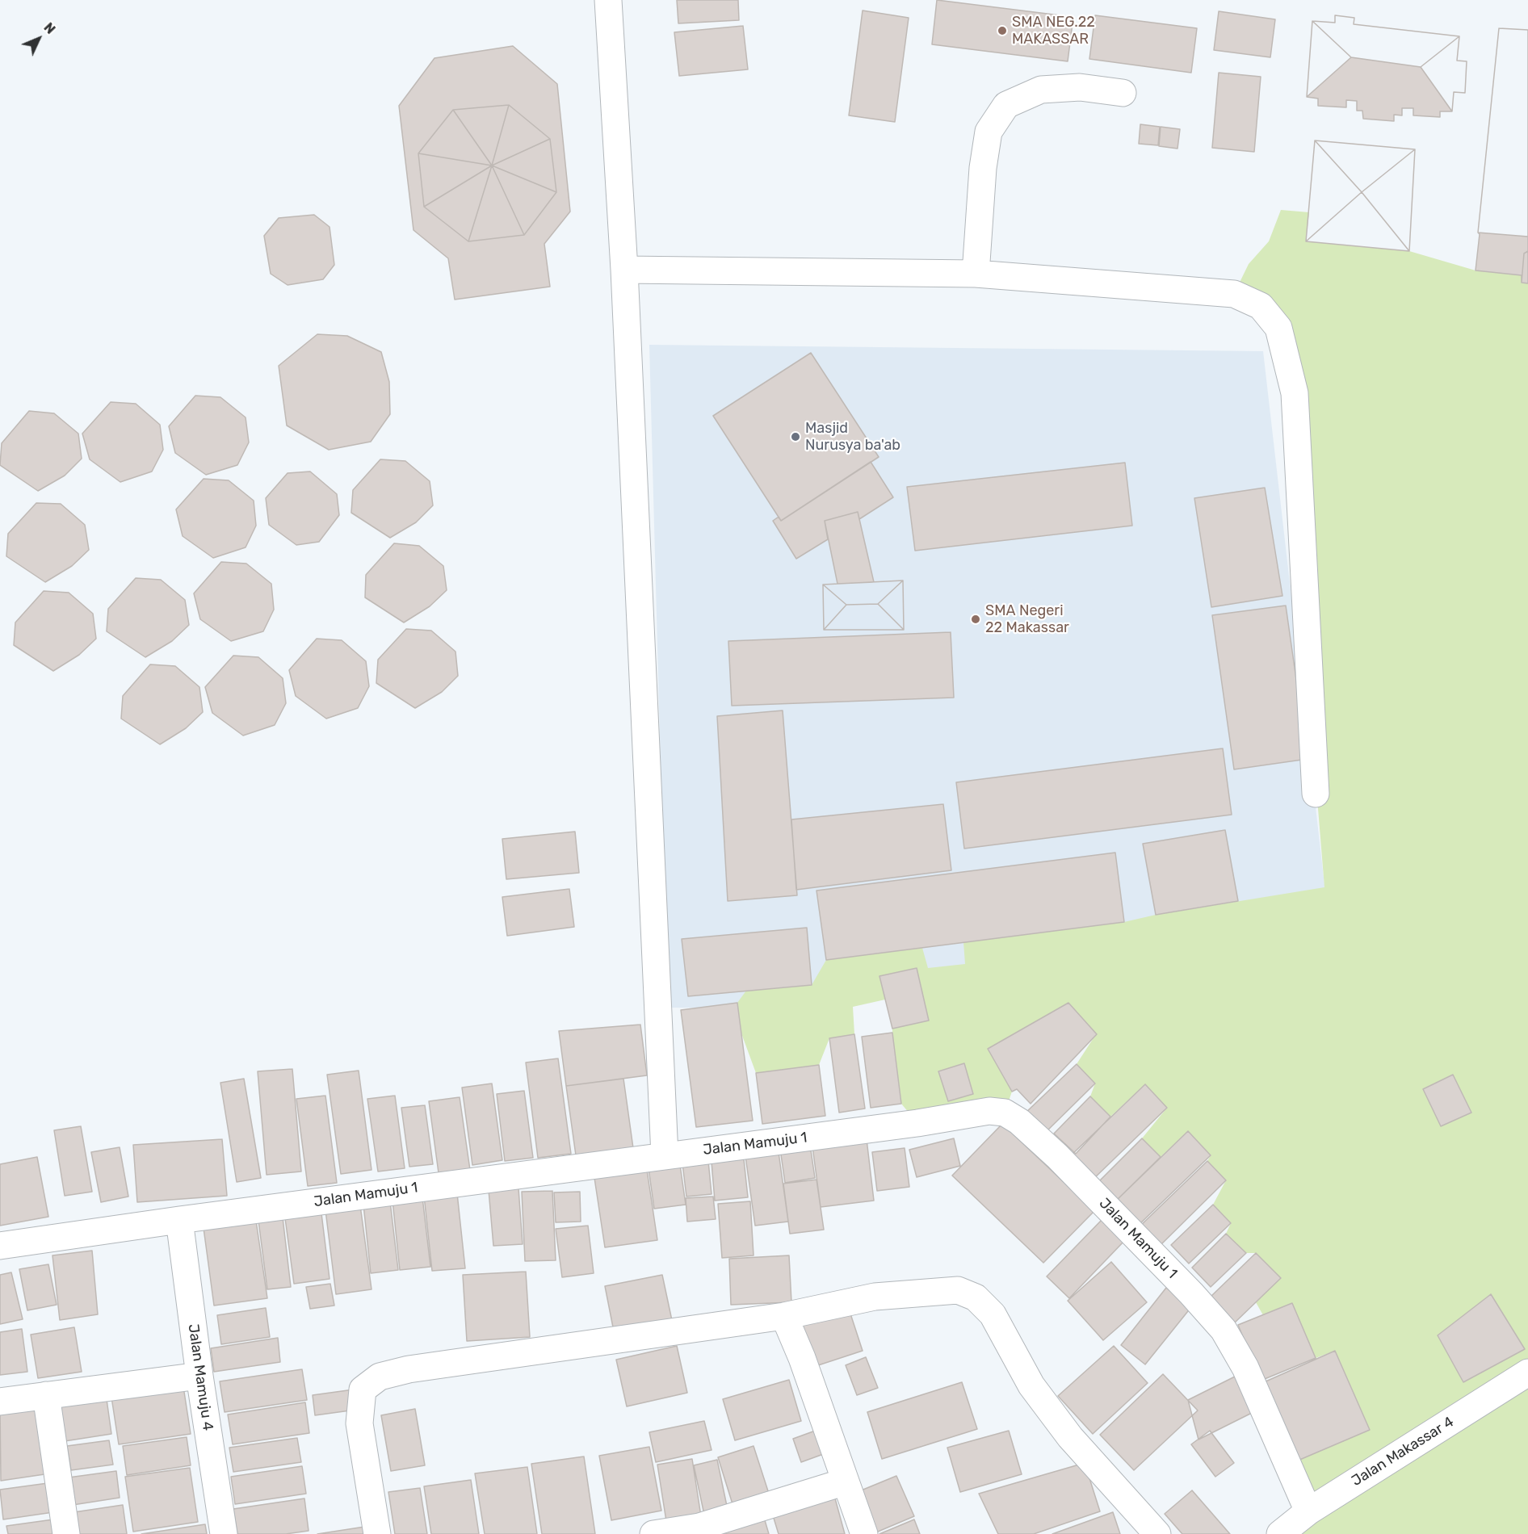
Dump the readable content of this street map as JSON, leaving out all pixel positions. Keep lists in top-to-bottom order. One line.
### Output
{"streets":{"street":["Jalan Mamuju 1","Jalan Mamuju 4","Jalan Makassar 4"]},"crossings":[["Jalan Mamuju 1","Jalan Mamuju 4"],["Jalan Mamuju 1","Jalan Makassar 4"]],"places":["SMA NEG.22 MAKASSAR","Masjid Nurusya ba'ab","SMA Negeri 22 Makassar"],"north":"top right"}
